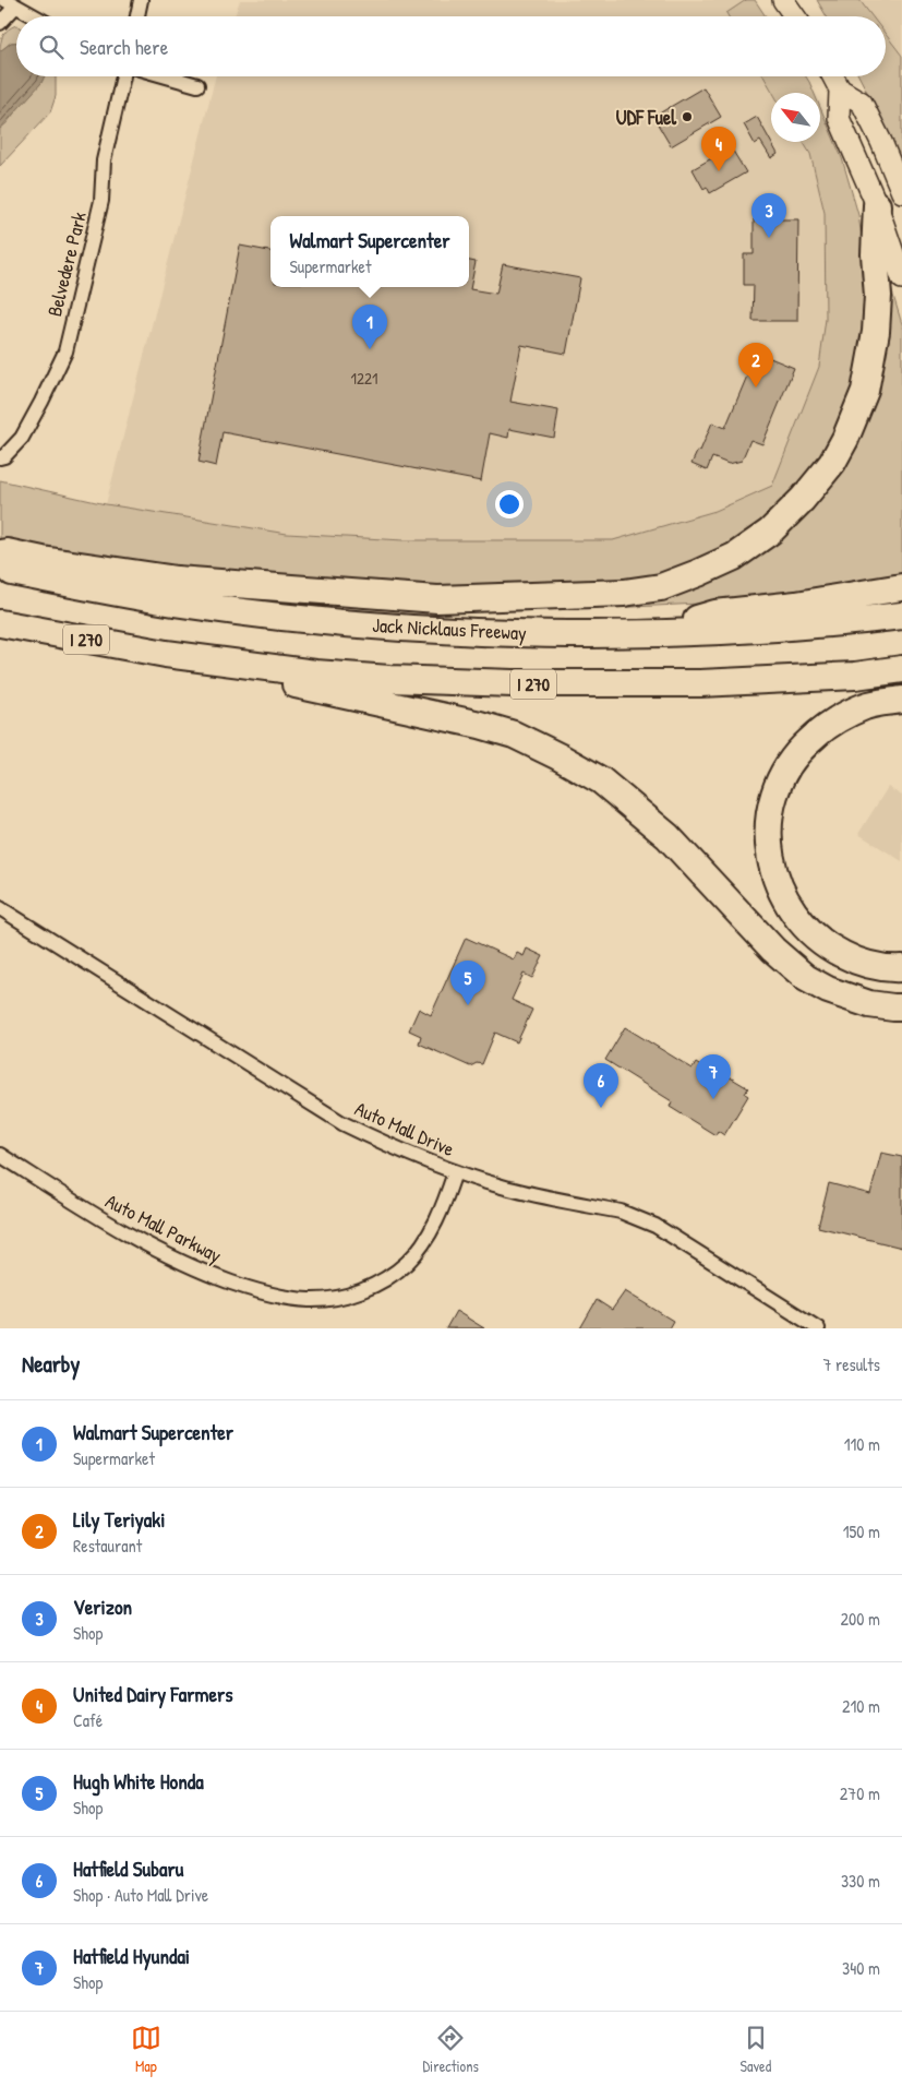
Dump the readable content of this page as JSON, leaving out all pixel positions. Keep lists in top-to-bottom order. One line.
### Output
{"streets":{"highway":["Jack Nicklaus Freeway","I 270"],"street":["Belvedere Park","Auto Mall Drive","Auto Mall Parkway"]},"crossings":[["Auto Mall Drive","Auto Mall Parkway"]],"places":["UDF Fuel"],"house_numbers":["1221"],"north":"top left","page":{"search":"Search here","pins":["4","3","1","2","5","7","6"],"popup":["Walmart Supercenter","Supermarket"],"heading":["Nearby","7 results"],"list":[{"mark":"1","name":"Walmart Supercenter","note":"Supermarket","value":"110 m"},{"mark":"2","name":"Lily Teriyaki","note":"Restaurant","value":"150 m"},{"mark":"3","name":"Verizon","note":"Shop","value":"200 m"},{"mark":"4","name":"United Dairy Farmers","note":"Café","value":"210 m"},{"mark":"5","name":"Hugh White Honda","note":"Shop","value":"270 m"},{"mark":"6","name":"Hatfield Subaru","note":"Shop · Auto Mall Drive","value":"330 m"},{"mark":"7","name":"Hatfield Hyundai","note":"Shop","value":"340 m"}],"nav":["Map","Directions","Saved"]}}
